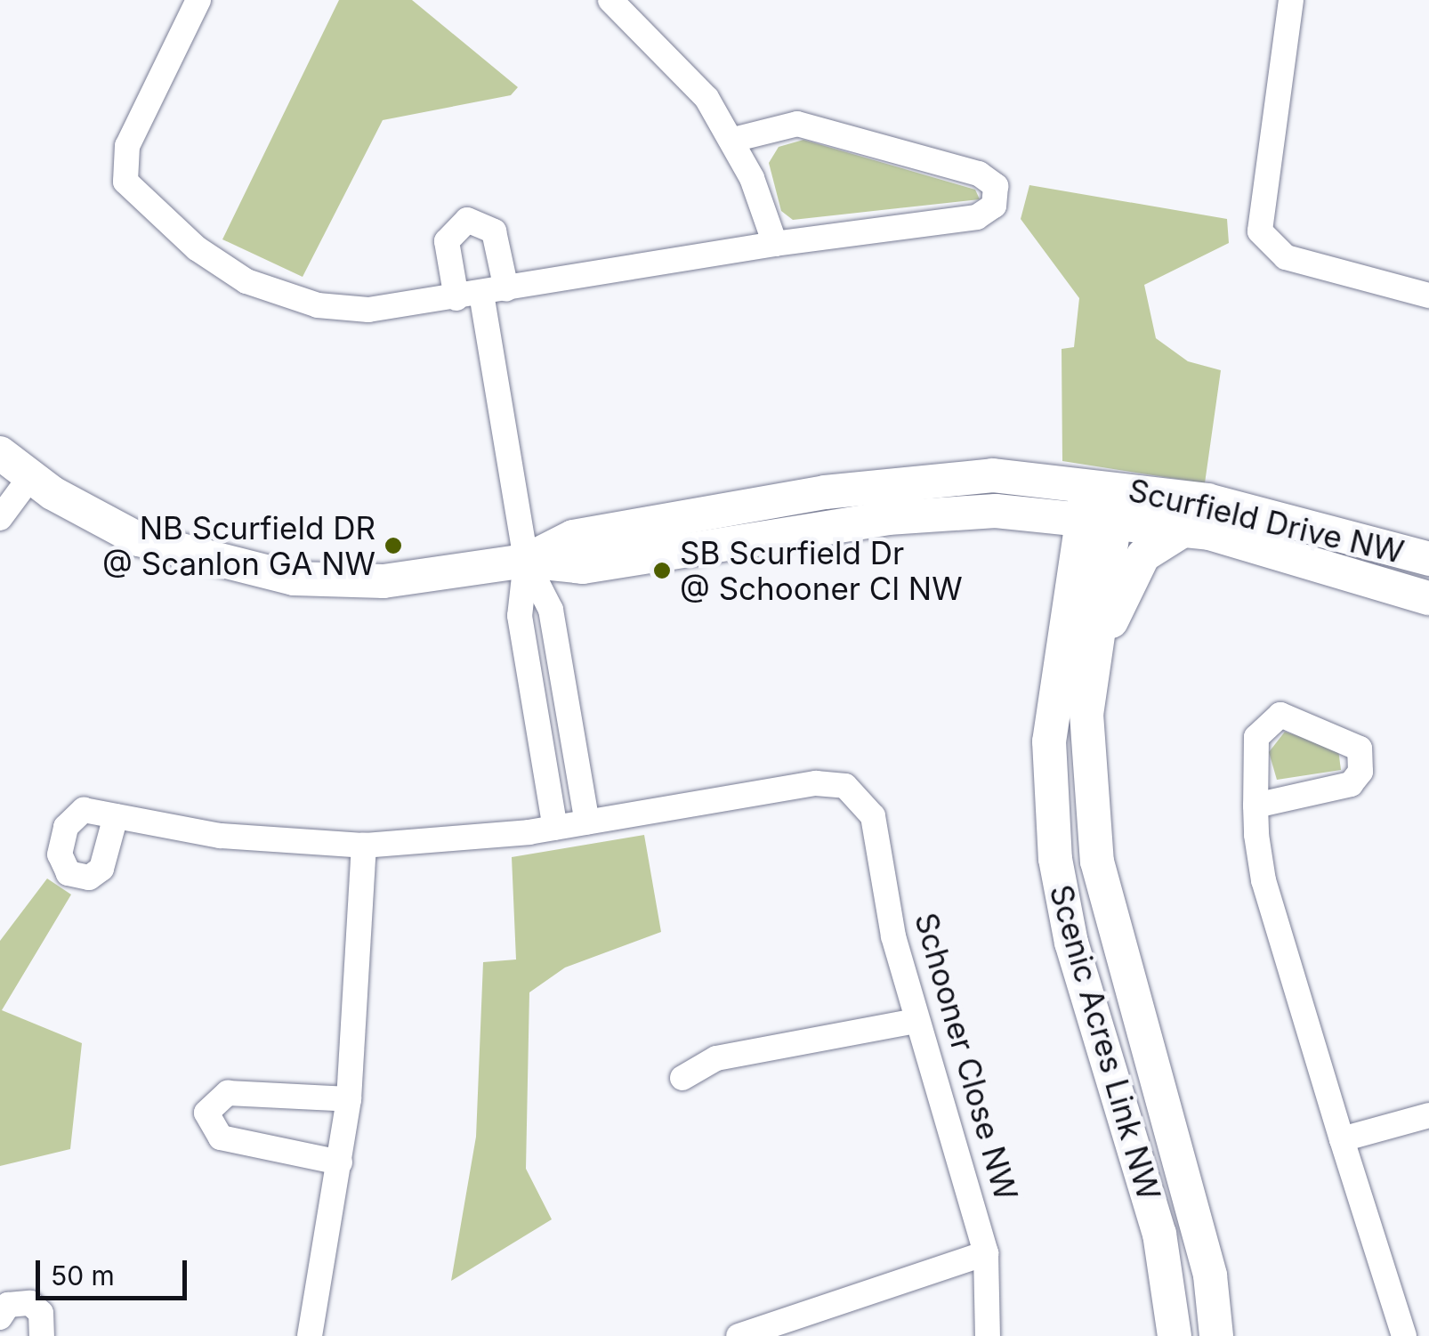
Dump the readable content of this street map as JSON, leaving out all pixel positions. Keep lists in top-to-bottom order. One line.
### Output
{"streets":{"street":["Scurfield Drive NW","Scenic Acres Link NW","Schooner Close NW"]},"crossings":[["Scurfield Drive NW","Scenic Acres Link NW"]],"places":["NB Scurfield DR @ Scanlon GA NW","SB Scurfield Dr @ Schooner Cl NW"],"scale_bar":"50 m"}
